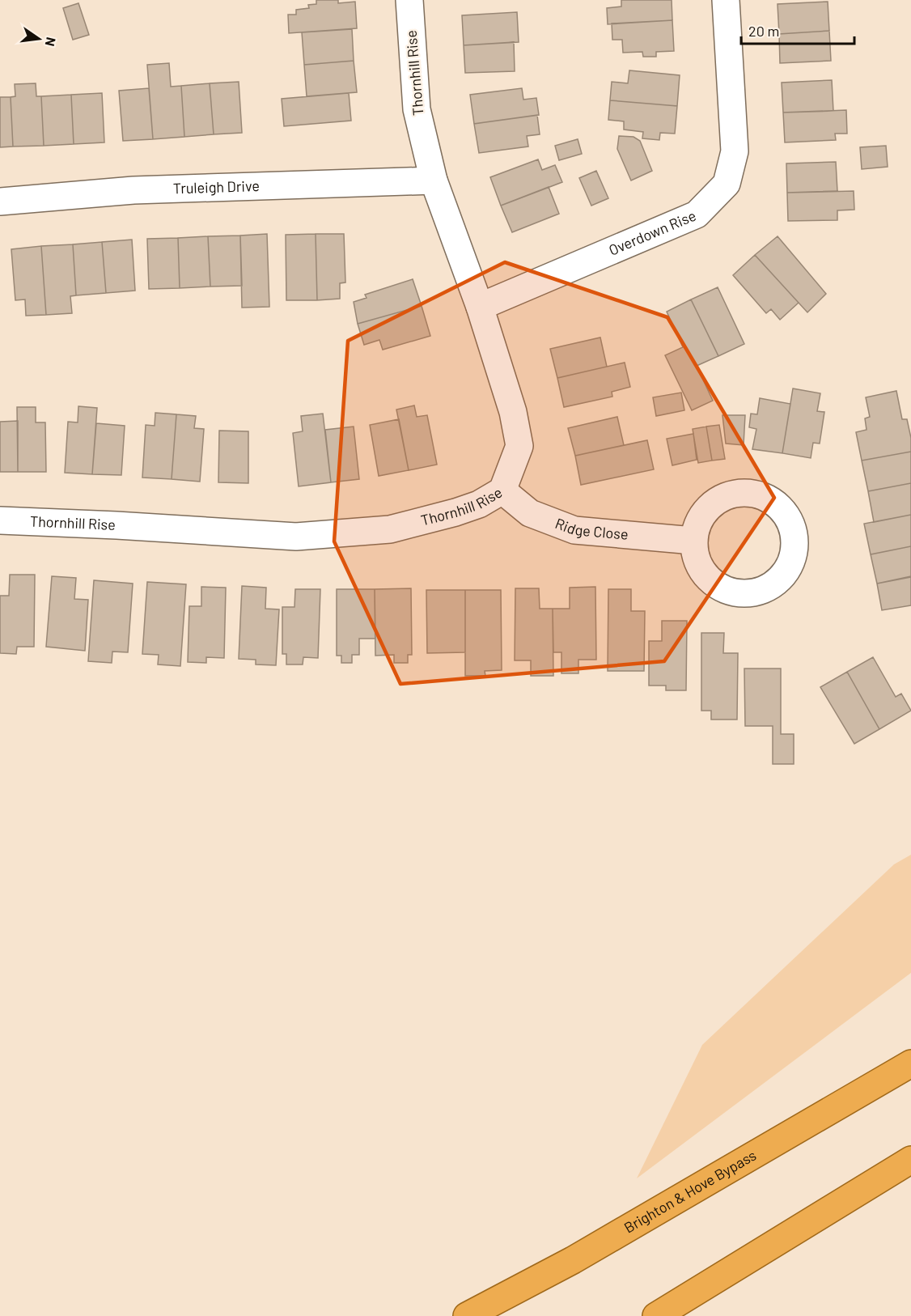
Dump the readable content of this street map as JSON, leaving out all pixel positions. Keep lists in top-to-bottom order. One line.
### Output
{"streets":{"highway":["Brighton & Hove Bypass"],"street":["Thornhill Rise","Truleigh Drive","Overdown Rise","Ridge Close"]},"crossings":[["Thornhill Rise","Truleigh Drive"],["Thornhill Rise","Overdown Rise"],["Thornhill Rise","Ridge Close"]],"scale_bar":"20 m","north":"right"}
